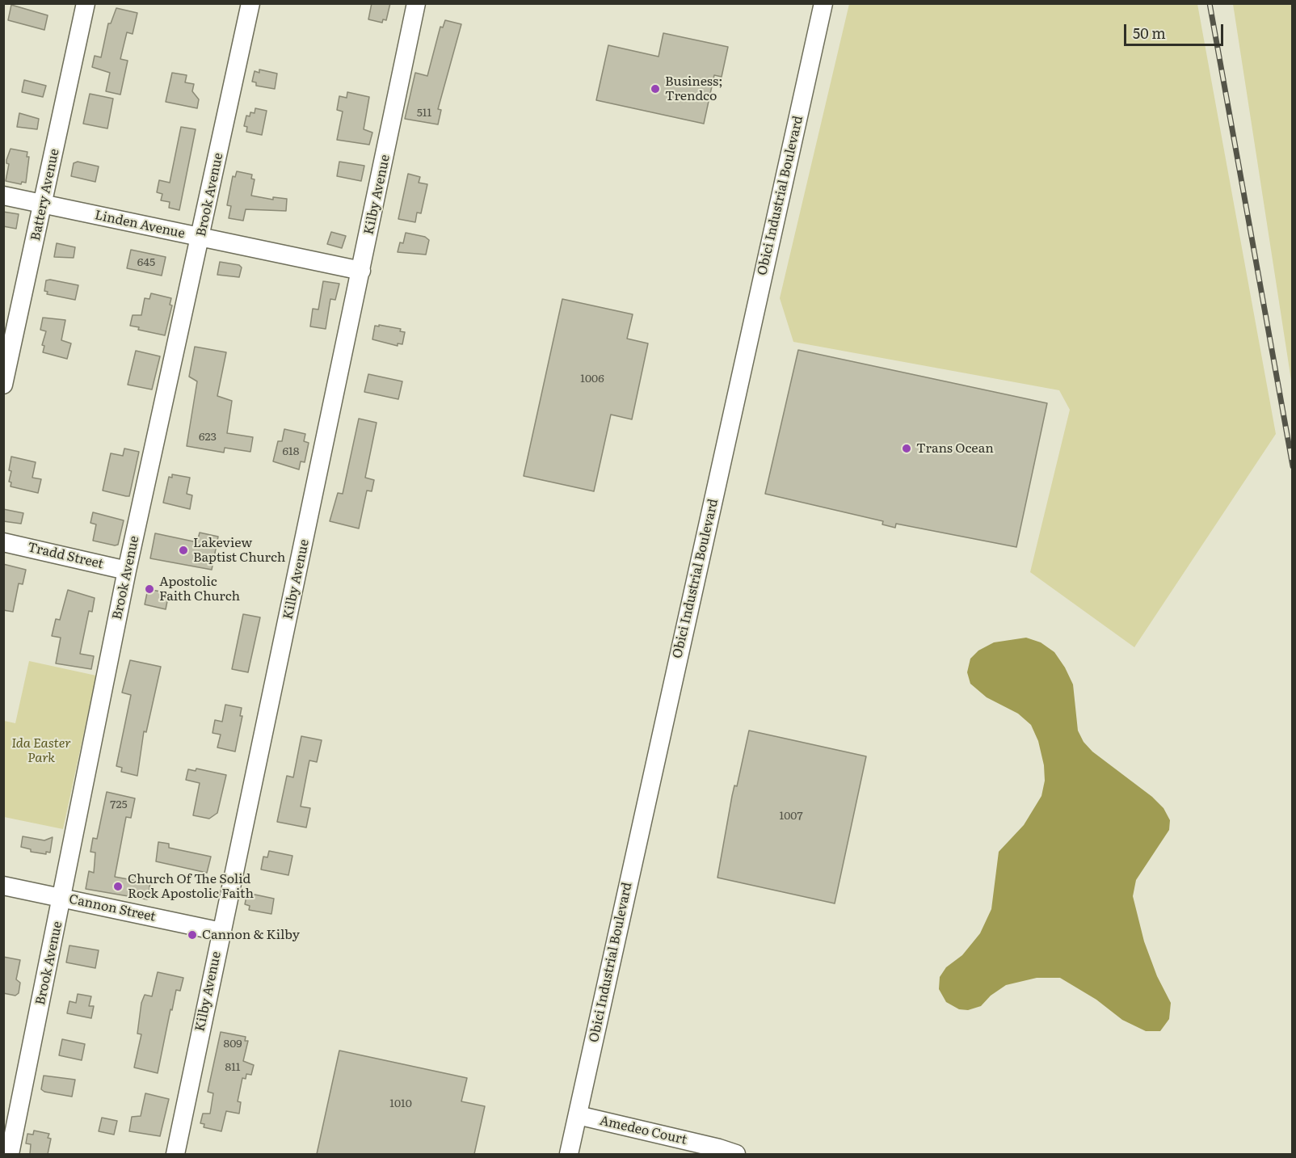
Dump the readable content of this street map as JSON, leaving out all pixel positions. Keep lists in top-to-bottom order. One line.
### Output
{"streets":{"street":["Battery Avenue","Brook Avenue","Kilby Avenue","Obici Industrial Boulevard","Linden Avenue","Tradd Street","Cannon Street","Amedeo Court"]},"crossings":[["Battery Avenue","Linden Avenue"],["Brook Avenue","Linden Avenue"],["Brook Avenue","Tradd Street"],["Brook Avenue","Cannon Street"],["Kilby Avenue","Linden Avenue"],["Kilby Avenue","Cannon Street"],["Obici Industrial Boulevard","Amedeo Court"]],"parks":["Ida Easter Park"],"places":["Business; Trendco","Trans Ocean","Lakeview Baptist Church","Apostolic Faith Church","Church Of The Solid Rock Apostolic Faith","Cannon & Kilby"],"house_numbers":["511","645","1006","623","618","725","1007","809","811","1010"],"scale_bar":"50 m"}
